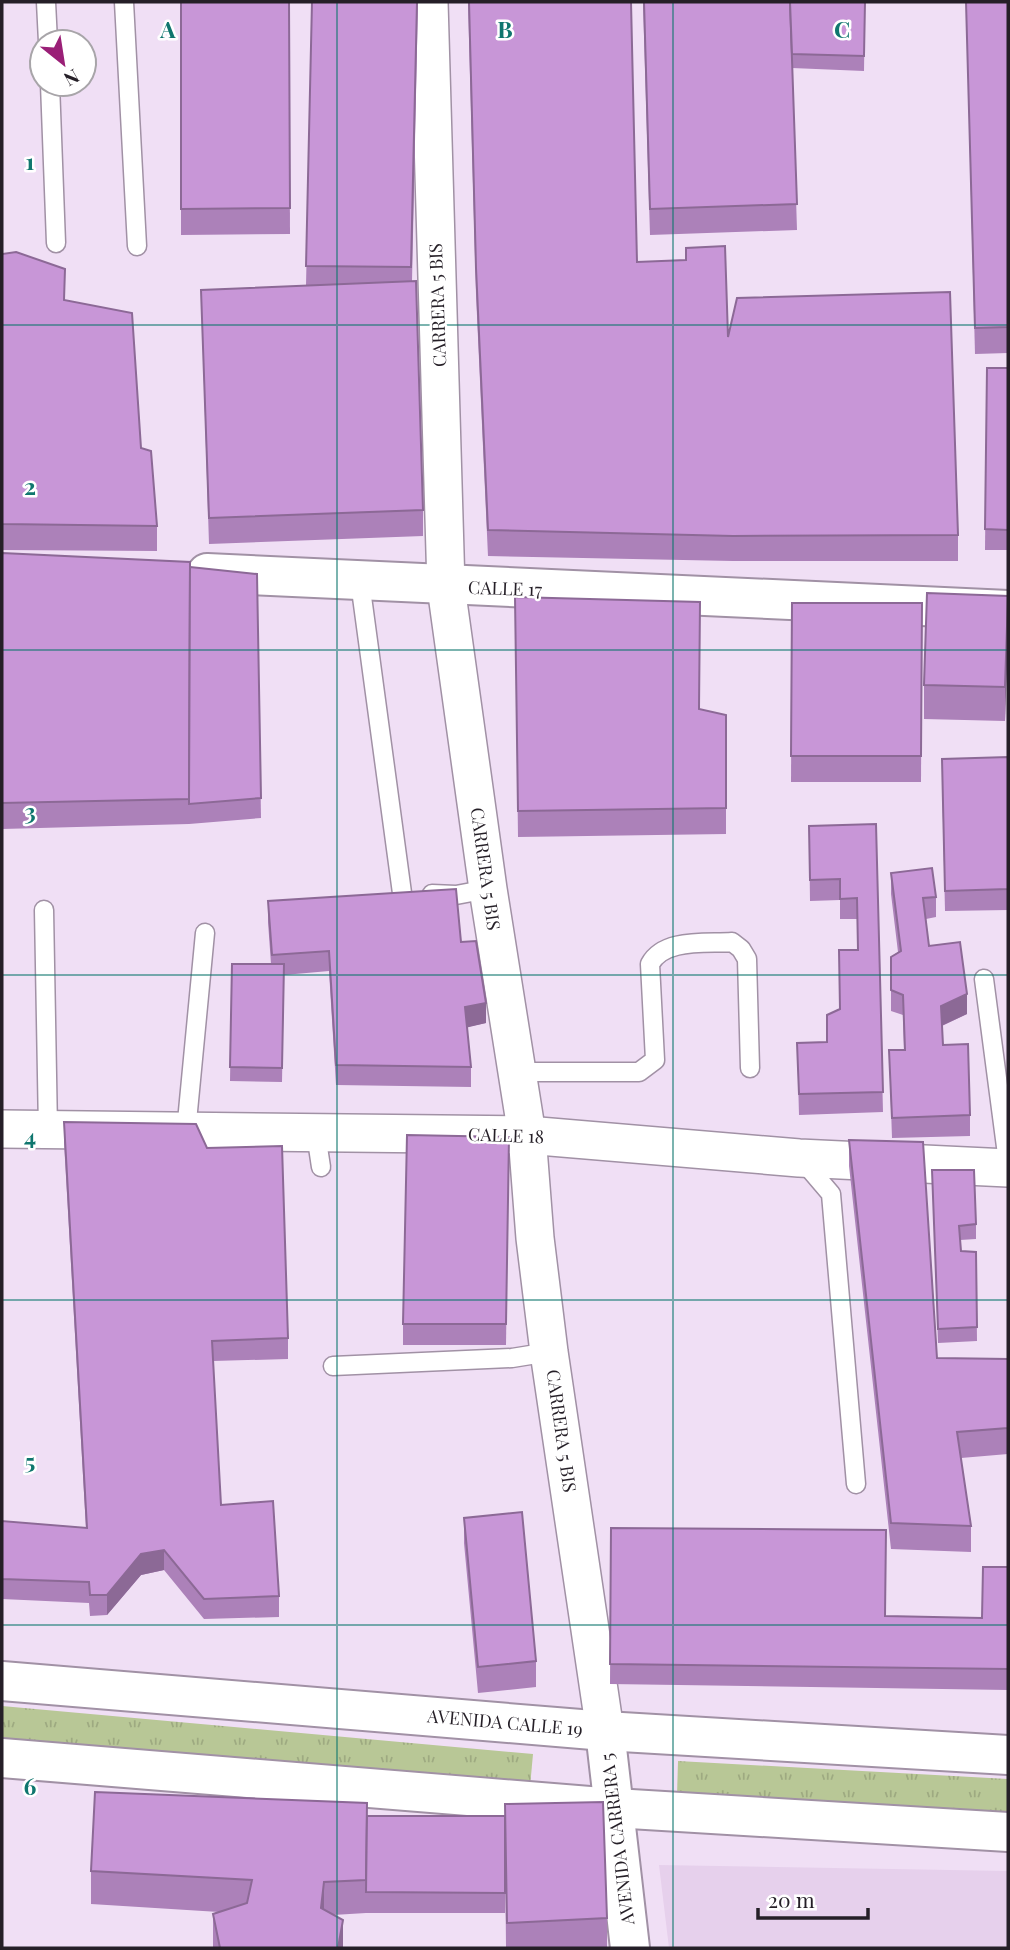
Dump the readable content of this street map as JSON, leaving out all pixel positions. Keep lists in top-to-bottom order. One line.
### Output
{"streets":{"main road":["CALLE 17","AVENIDA CALLE 19","AVENIDA CARRERA 5"],"street":["CARRERA 5 BIS","CALLE 18"]},"crossings":[["CARRERA 5 BIS","CALLE 17"],["CARRERA 5 BIS","CALLE 18"],["CARRERA 5 BIS","AVENIDA CALLE 19"],["CARRERA 5 BIS","AVENIDA CARRERA 5"],["AVENIDA CALLE 19","AVENIDA CARRERA 5"]],"scale_bar":"20 m","north":"bottom right","grid":{"columns":["A","B","C"],"rows":["1","2","3","4","5","6"]}}
